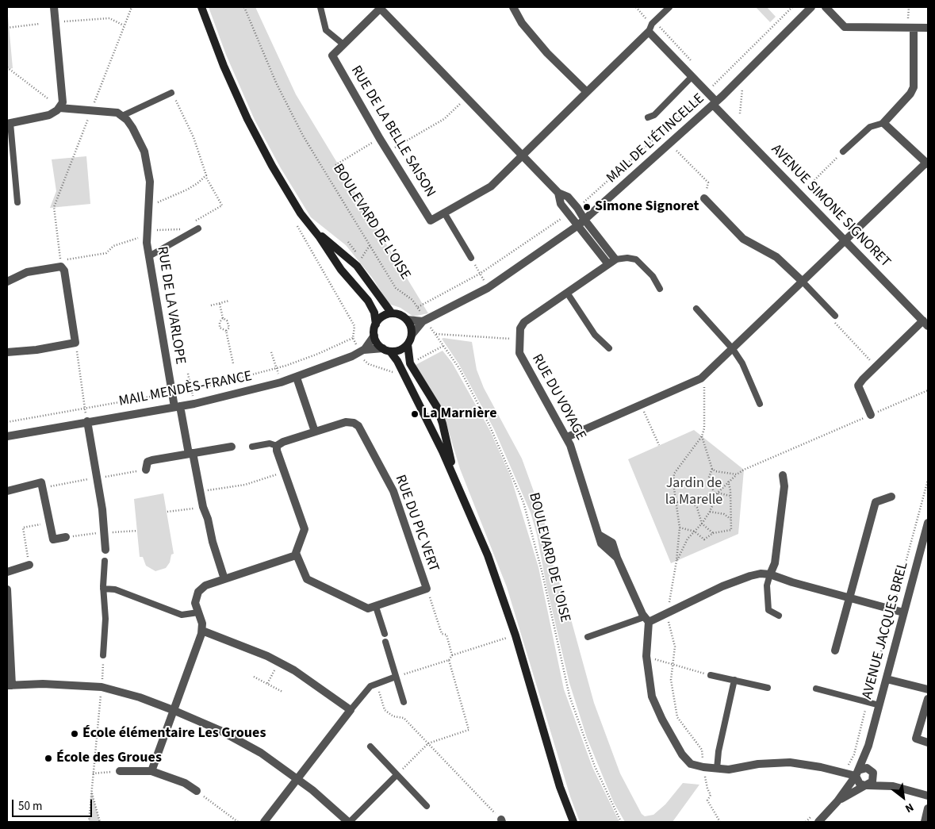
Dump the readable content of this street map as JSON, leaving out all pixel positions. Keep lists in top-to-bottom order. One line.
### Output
{"streets":{"street":["RUE DE LA BELLE SAISON","MAIL DE L'ÉTINCELLE","AVENUE SIMONE SIGNORET","RUE DE LA VARLOPE","MAIL MENDÈS-FRANCE","RUE DU VOYAGE","RUE DU PIC VERT","AVENUE JACQUES BREL"],"path":["BOULEVARD DE L'OISE"]},"crossings":[["RUE DE LA BELLE SAISON","MAIL DE L'ÉTINCELLE"],["RUE DE LA BELLE SAISON","AVENUE SIMONE SIGNORET"],["MAIL DE L'ÉTINCELLE","AVENUE SIMONE SIGNORET"],["MAIL DE L'ÉTINCELLE","BOULEVARD DE L'OISE"],["MAIL DE L'ÉTINCELLE","MAIL MENDÈS-FRANCE"],["RUE DE LA VARLOPE","MAIL MENDÈS-FRANCE"],["RUE DU VOYAGE","AVENUE JACQUES BREL"]],"parks":["Jardin de la Marelle"],"places":["Simone Signoret","La Marnière","École élémentaire Les Groues","École des Groues"],"scale_bar":"50 m","north":"bottom right"}
